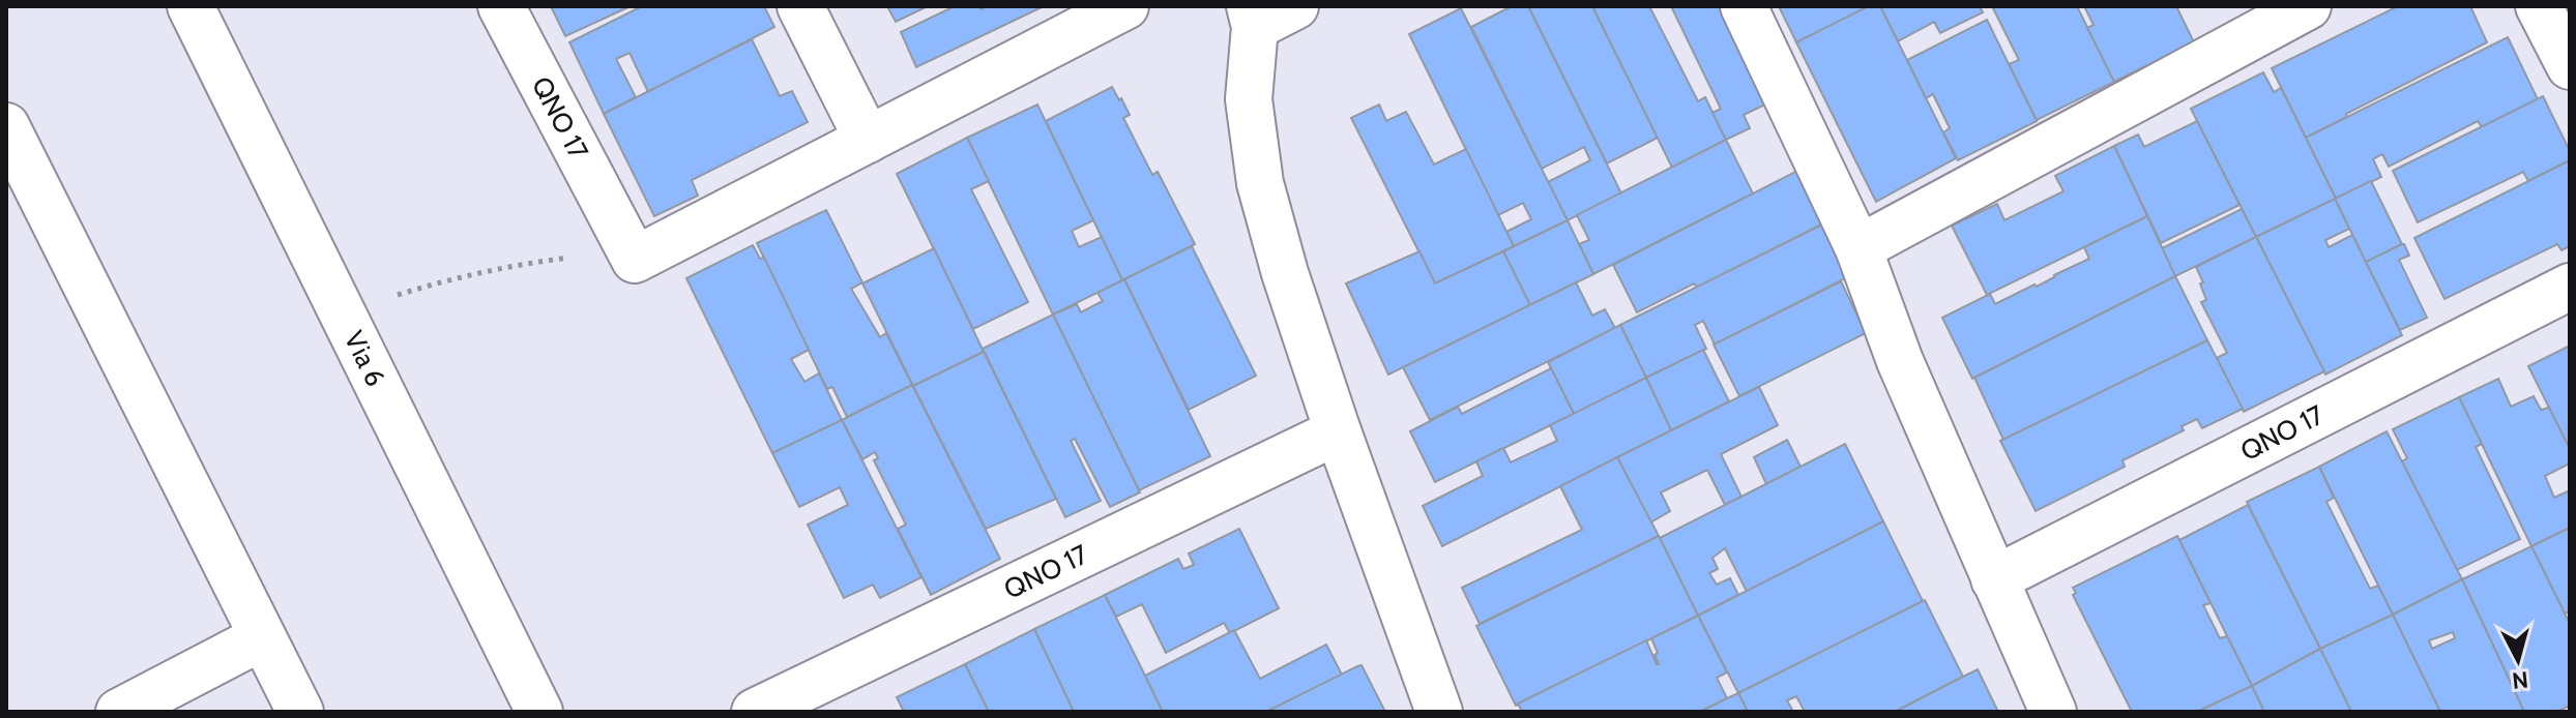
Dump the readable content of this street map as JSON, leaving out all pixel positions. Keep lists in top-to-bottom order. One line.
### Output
{"streets":{"street":["QNO 17","Via 6"]},"north":"bottom"}
